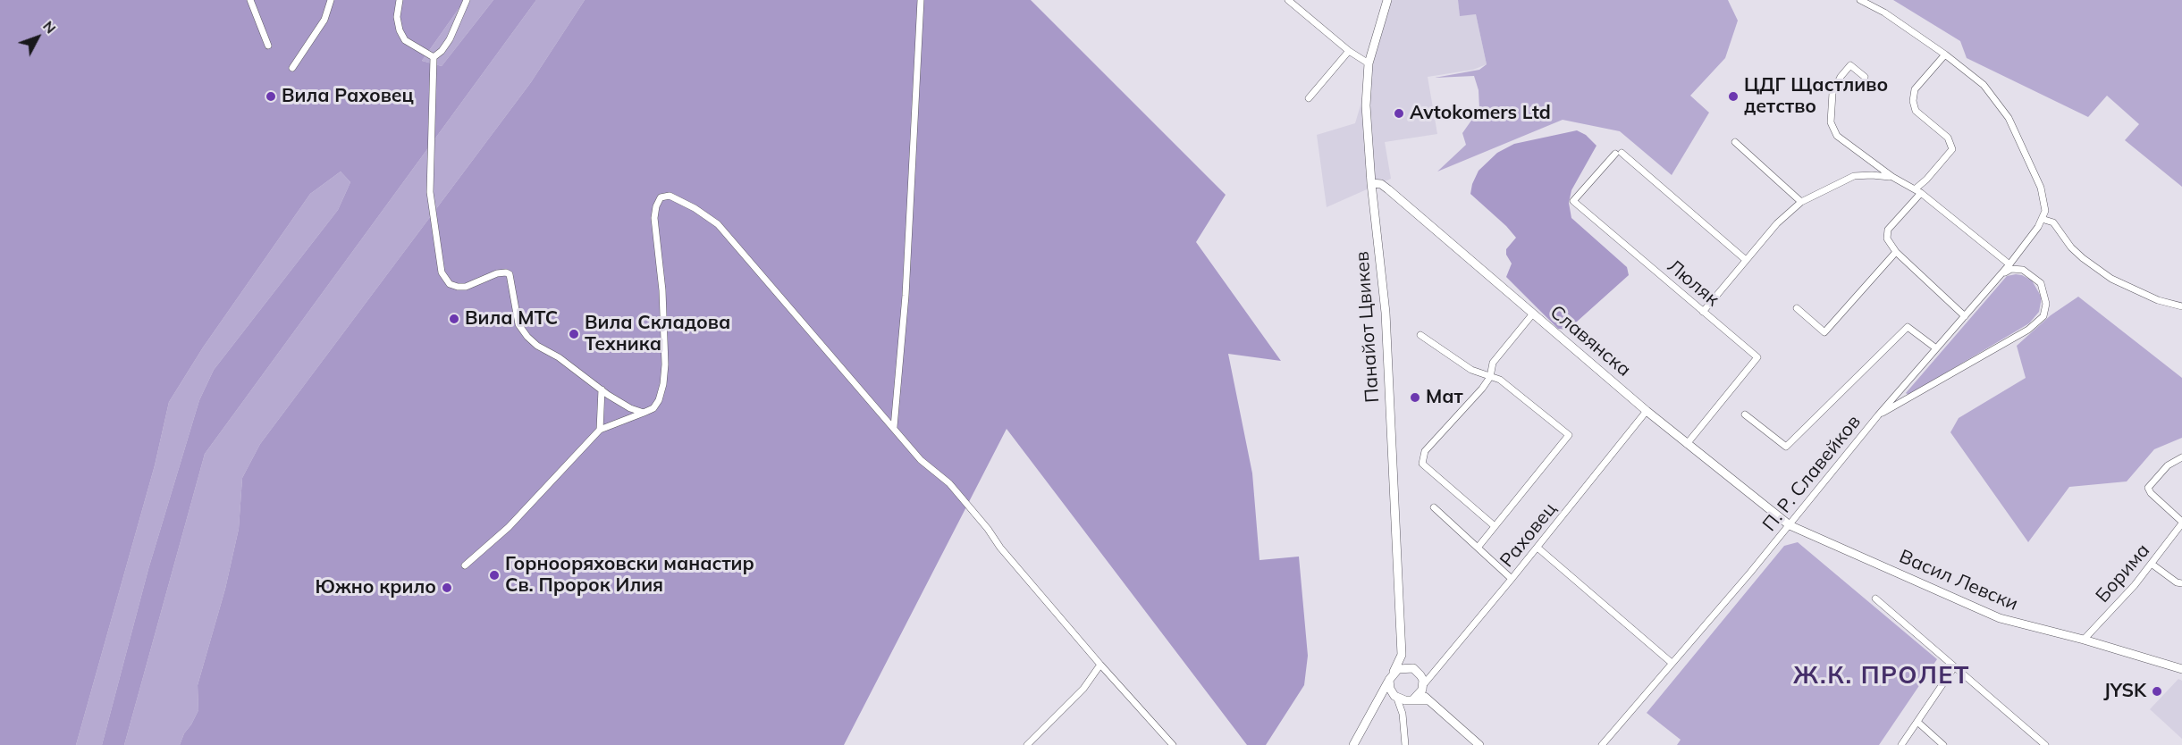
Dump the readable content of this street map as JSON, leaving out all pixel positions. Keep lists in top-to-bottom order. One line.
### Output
{"streets":{"street":["Люляк","Панайот Цвикев","Славянска","П. Р. Славейков","Раховец","Борима","Васил Левски"]},"crossings":[["Люляк","Славянска"],["Панайот Цвикев","Славянска"],["Панайот Цвикев","Раховец"],["Славянска","П. Р. Славейков"],["Славянска","Раховец"],["Славянска","Васил Левски"],["П. Р. Славейков","Васил Левски"],["Борима","Васил Левски"]],"districts":["Ж.К. ПРОЛЕТ"],"places":["Вила Раховец","ЦДГ Щастливо детство","Avtokomers Ltd","Вила МТС","Вила Складова Техника","Мат","Горнооряховски манастир Св. Пророк Илия","Южно крило","JYSK"],"north":"top right"}
